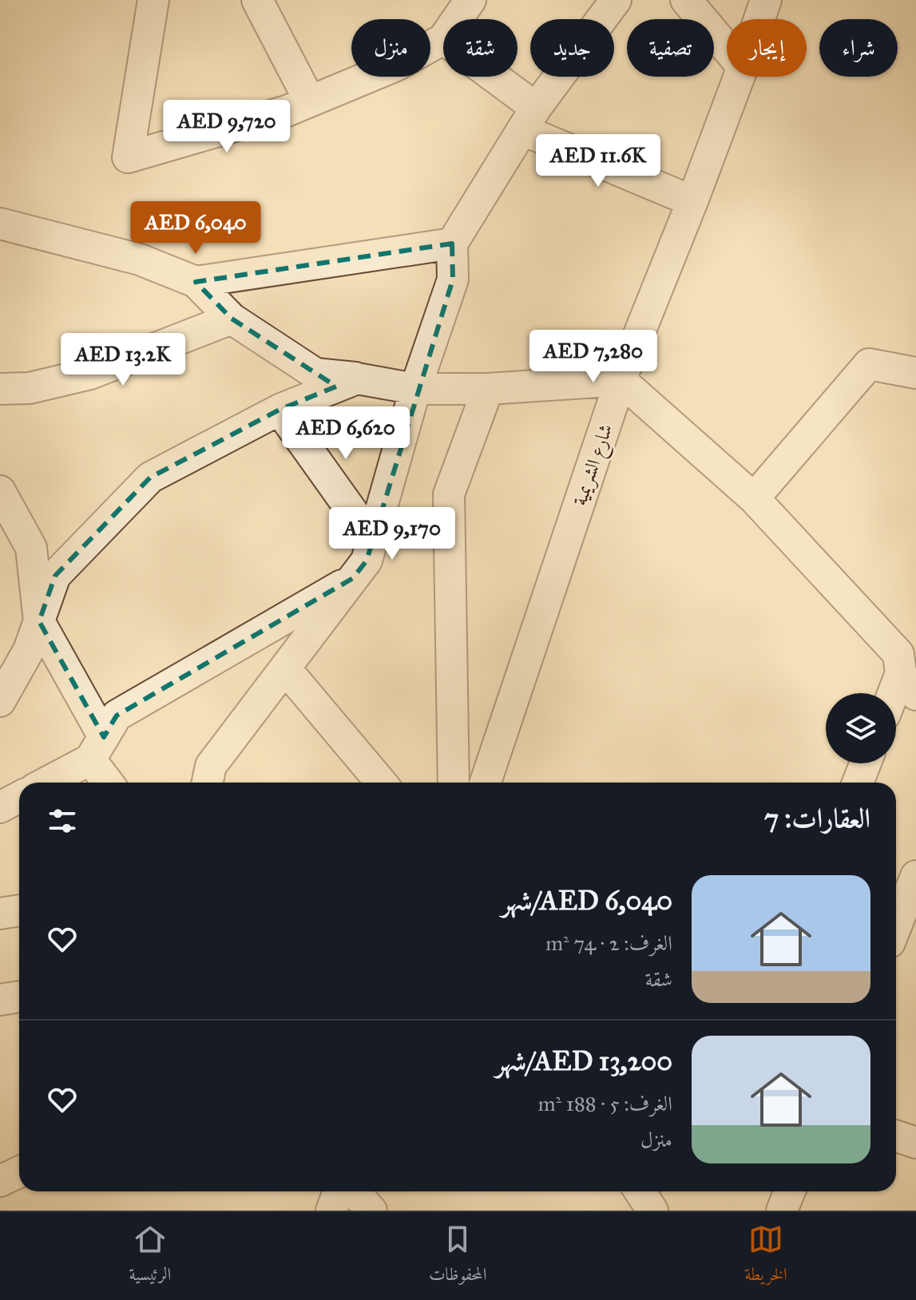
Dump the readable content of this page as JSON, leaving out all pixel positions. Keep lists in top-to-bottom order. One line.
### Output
{"streets":{"street":["شارع الشريمية"]},"page":{"chip":["شراء","إيجار","تصفية","جديد","شقة","منزل"],"price":["AED 9,720","AED 11.6K","AED 6,040","AED 7,280","AED 13.2K","AED 6,620","AED 9,170"],"heading":"العقارات: 7","list":[{"name":"AED 6,040/شهر","note":"الغرف: 2 · 74 m² · شقة"},{"name":"AED 13,200/شهر","note":"الغرف: 5 · 188 m² · منزل"}],"tabs":["الخريطة","المحفوظات","الرئيسية"]}}
